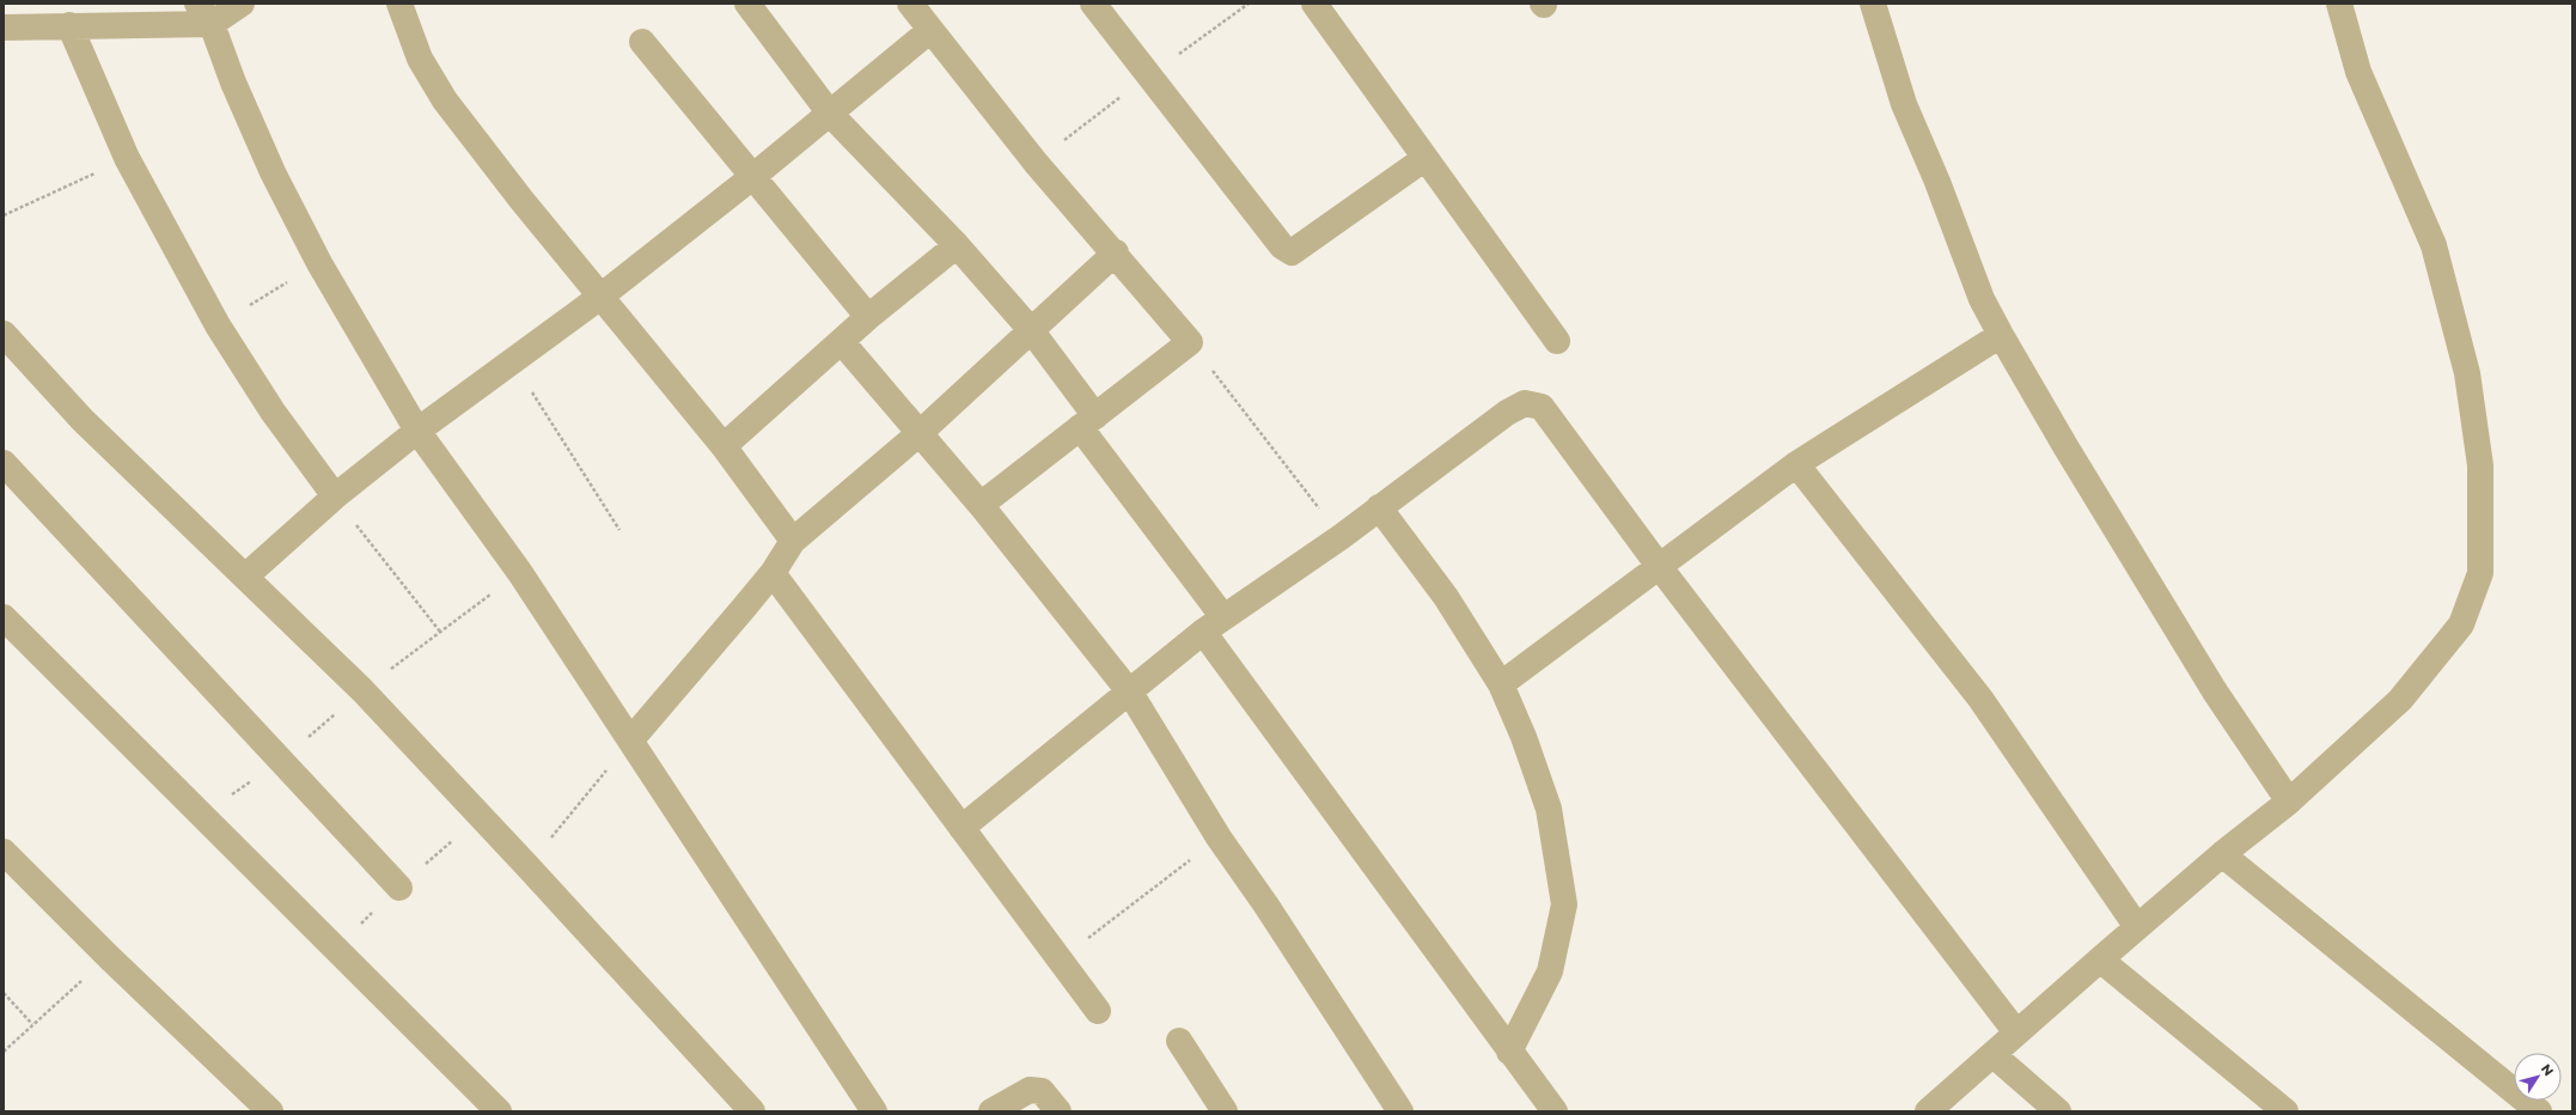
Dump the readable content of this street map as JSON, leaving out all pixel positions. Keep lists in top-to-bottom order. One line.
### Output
{"north":"top right"}
